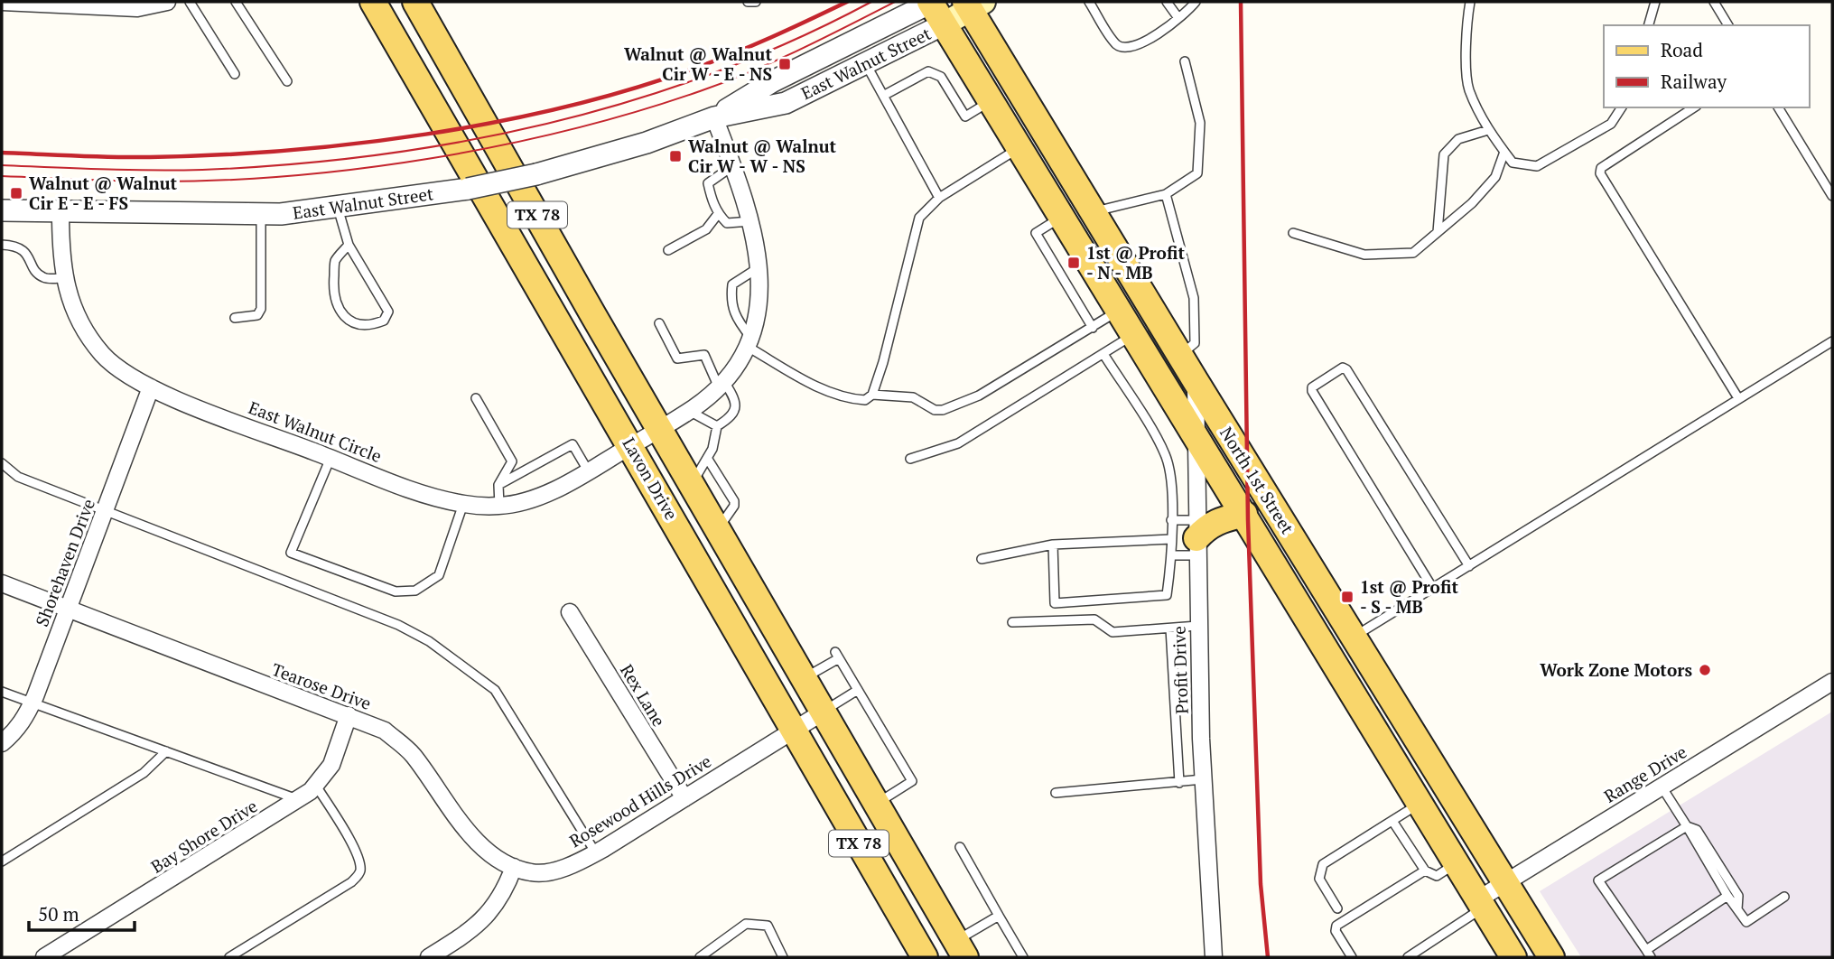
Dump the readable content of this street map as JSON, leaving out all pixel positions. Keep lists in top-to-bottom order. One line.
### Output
{"streets":{"main road":["TX 78","Lavon Drive","North 1st Street"],"street":["East Walnut Street","East Walnut Circle","Shorehaven Drive","Profit Drive","Tearose Drive","Rex Lane","Range Drive","Rosewood Hills Drive","Bay Shore Drive"]},"crossings":[["East Walnut Street","East Walnut Circle"],["East Walnut Street","North 1st Street"],["East Walnut Circle","Lavon Drive"],["East Walnut Circle","Shorehaven Drive"],["Lavon Drive","Rosewood Hills Drive"],["North 1st Street","Profit Drive"],["North 1st Street","Range Drive"],["Shorehaven Drive","Tearose Drive"],["Tearose Drive","Rosewood Hills Drive"],["Tearose Drive","Bay Shore Drive"],["Rex Lane","Rosewood Hills Drive"]],"places":{"transit":["Walnut @ Walnut Cir W - E - NS","Walnut @ Walnut Cir W - W - NS","Walnut @ Walnut Cir E - E - FS","1st @ Profit - N - MB","1st @ Profit - S - MB"],"other":["Work Zone Motors"]},"legend":["Road","Railway"],"scale_bar":"50 m"}
